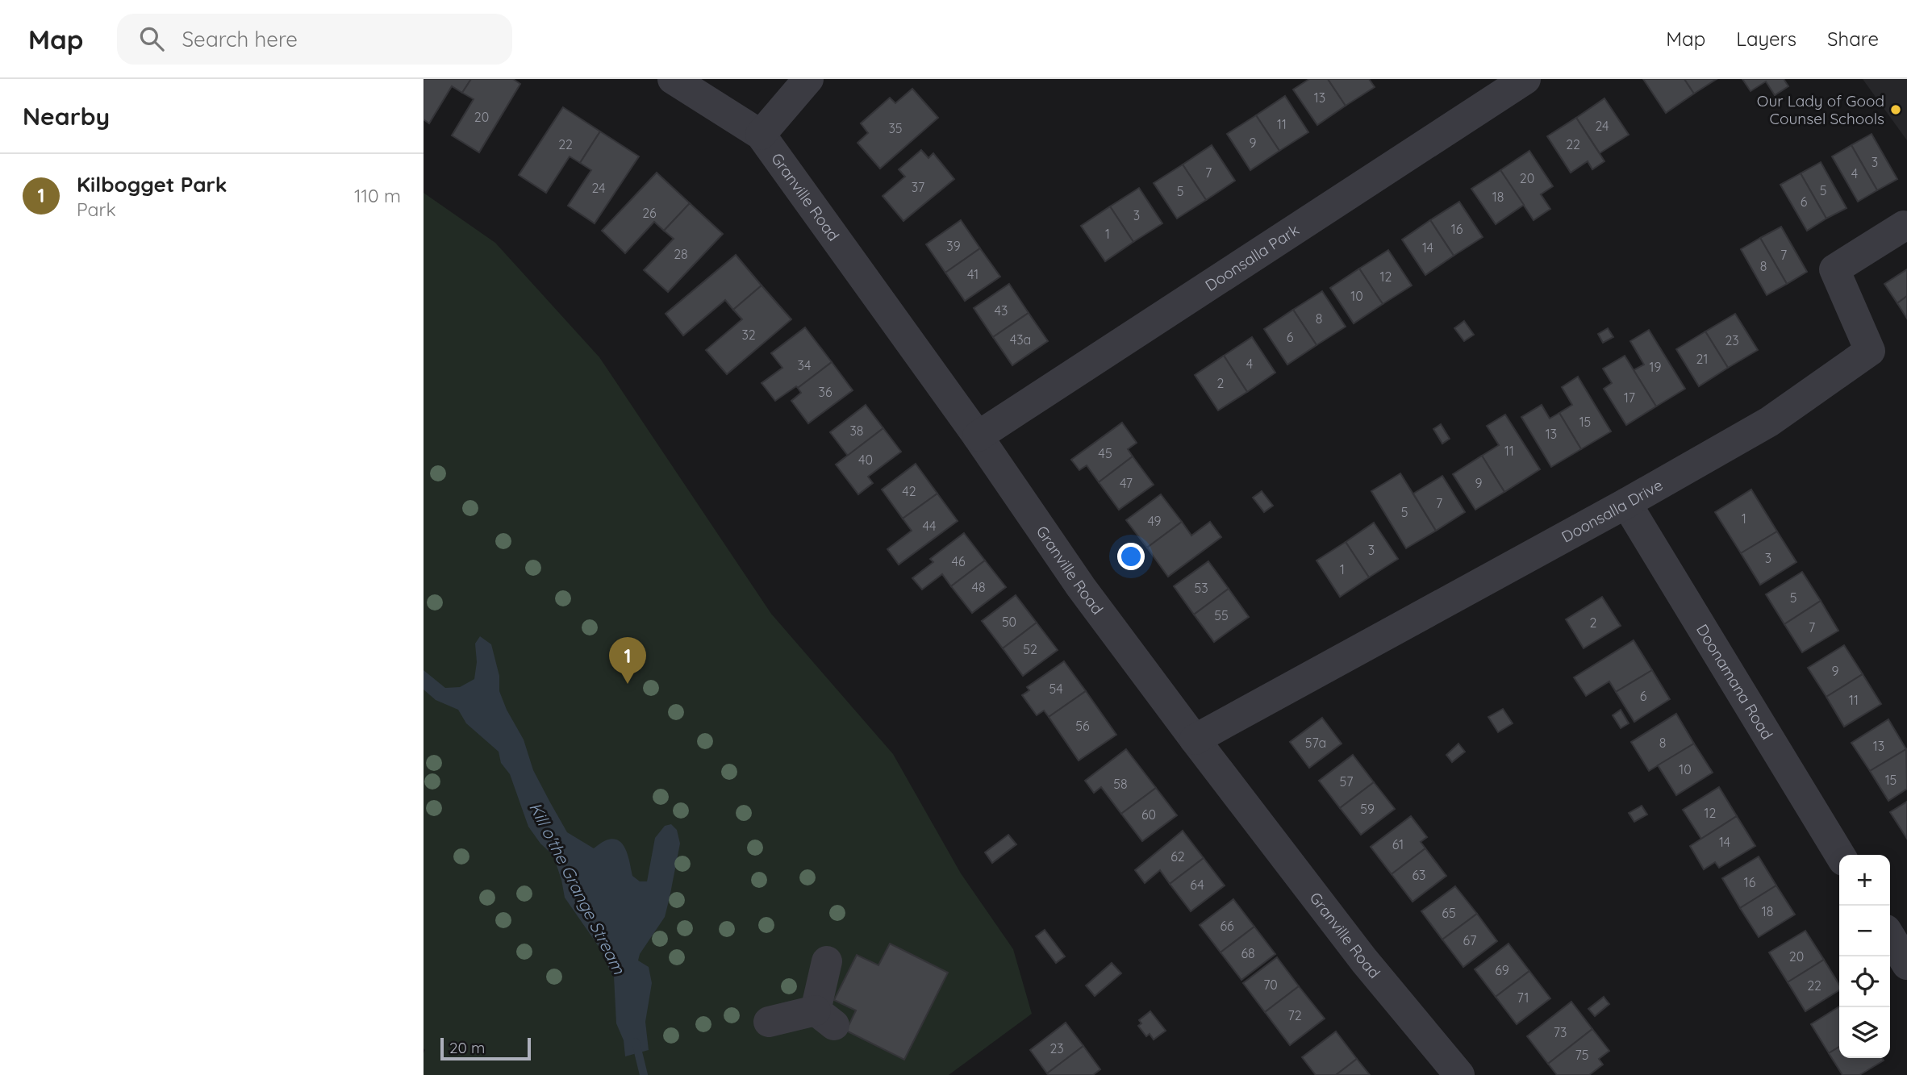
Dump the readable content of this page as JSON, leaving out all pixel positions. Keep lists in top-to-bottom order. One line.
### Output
{"streets":{"street":["Granville Road","Doonsalla Park","Doonsalla Drive","Doonamana Road"]},"crossings":[["Granville Road","Doonsalla Park"],["Granville Road","Doonsalla Drive"],["Doonsalla Drive","Doonamana Road"]],"water":["Kill o'the Grange Stream"],"places":["Our Lady of Good Counsel Schools"],"house_numbers":["13","20","11","24","35","9","22","22","3","7","4","20","37","24","5","5","18","6","26","3","16","1","39","14","28","7","8","41","12","10","43","8","32","6","43a","23","21","4","34","19","2","36","17","15","38","13","11","45","40","47","9","42","7","5","1","49","44","3","3","46","1","48","53","5","55","50","2","7","52","9","54","6","11","56","57a","8","13","10","15","57","58","59","12","60","14","61","62","63","16","64","18","65","66","67","68","20","69","70","22","71","72","73","23","75"],"scale_bar":"20 m","page":{"header":"Map","search":"Search here","nav":["Map","Layers","Share"],"heading":"Nearby","list":[{"mark":"1","name":"Kilbogget Park","note":"Park","value":"110 m"}],"pins":"1","map_buttons":["+","−"],"scale":"20 m"}}
